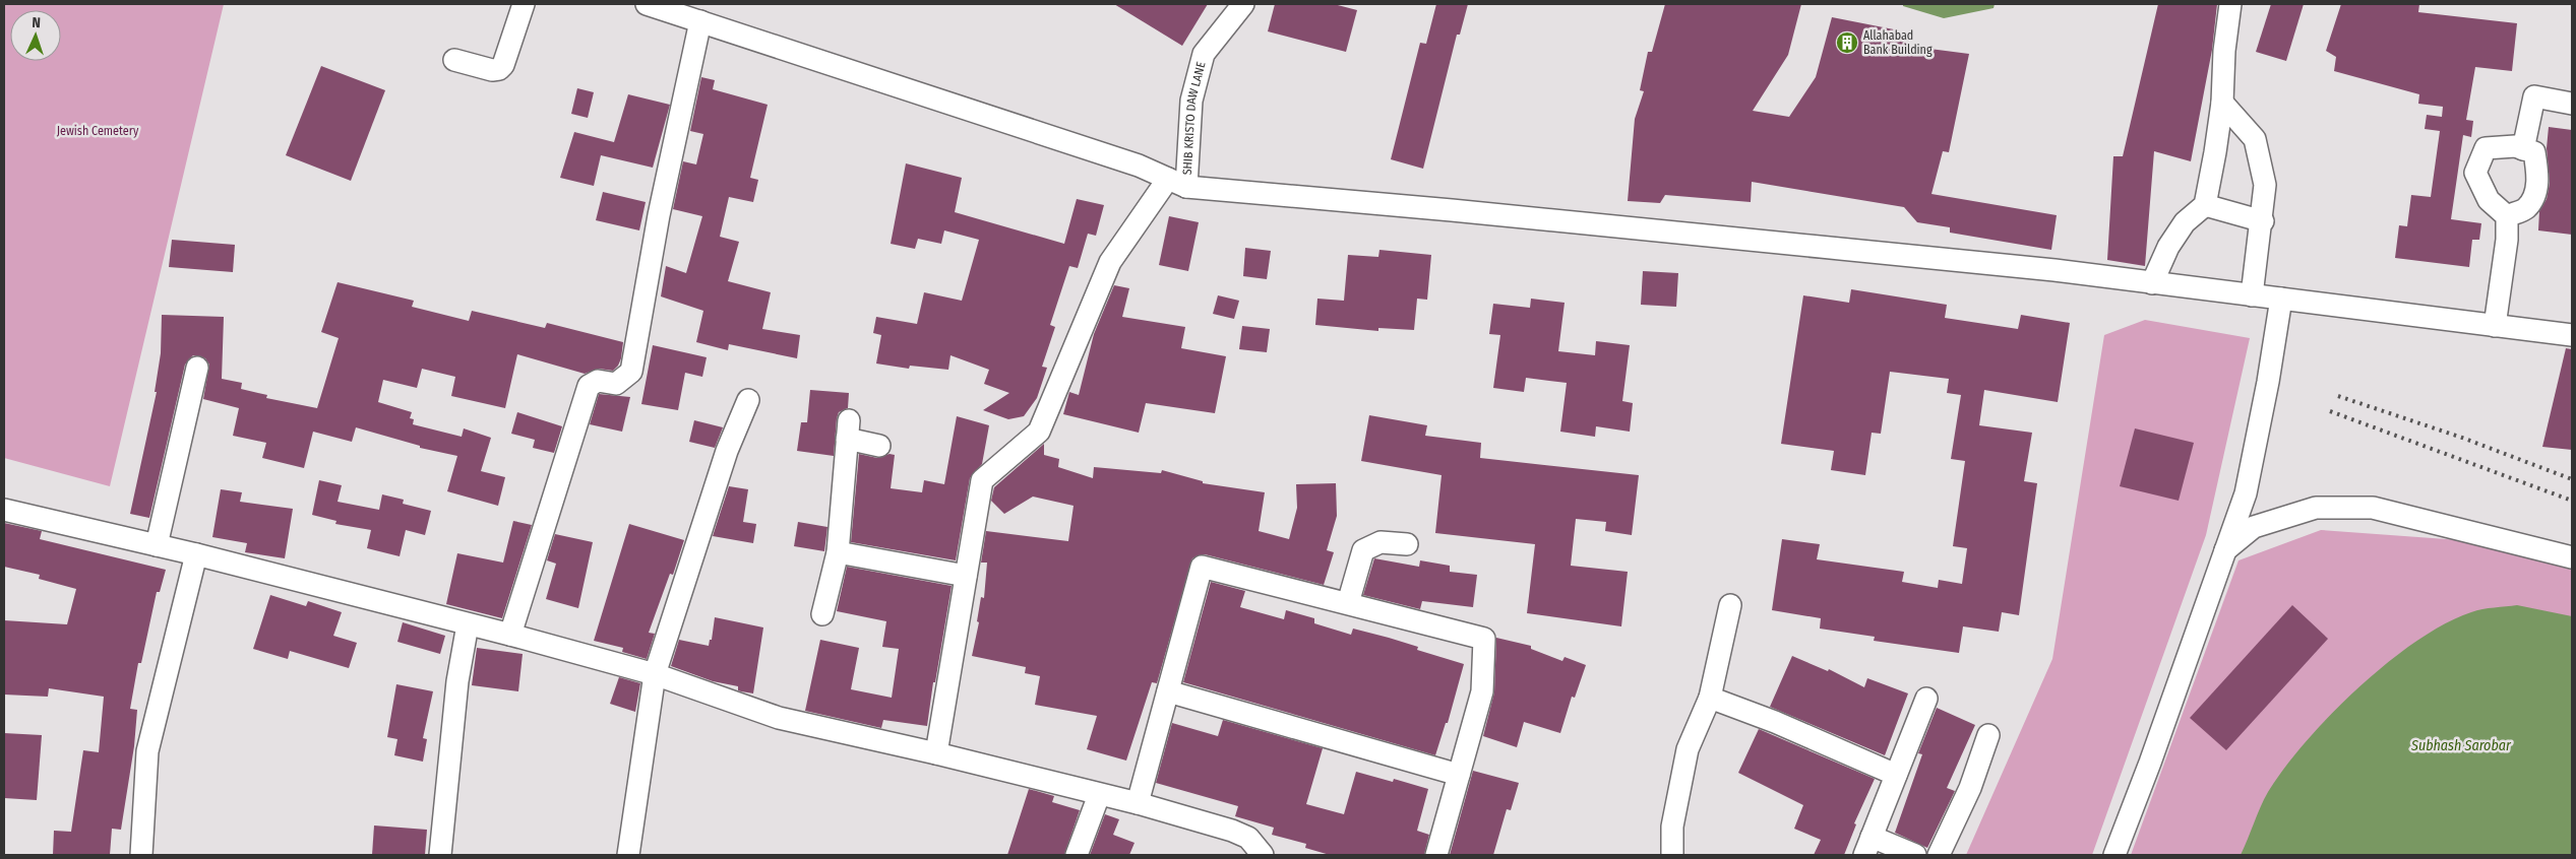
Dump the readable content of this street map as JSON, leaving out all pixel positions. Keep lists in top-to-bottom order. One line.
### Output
{"streets":{"street":["SHIB KRISTO DAW LANE"]},"water":["Subhash Sarobar"],"parks":["Jewish Cemetery"],"places":{"building":["Allahabad Bank Building"]},"north":"top"}
